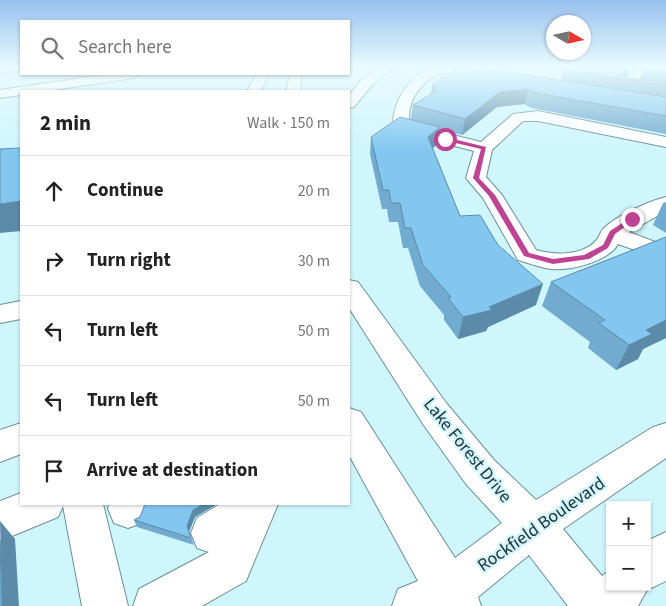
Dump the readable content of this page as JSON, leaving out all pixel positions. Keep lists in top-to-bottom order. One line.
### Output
{"streets":{"main road":["Lake Forest Drive","Rockfield Boulevard"]},"crossings":[["Lake Forest Drive","Rockfield Boulevard"]],"north":"right","page":{"search":"Search here","heading":["2 min","Walk · 150 m"],"list":[["Continue","20 m"],["Turn right","30 m"],["Turn left","50 m"],["Turn left","50 m"],"Arrive at destination"],"map_buttons":["+","−"]}}
